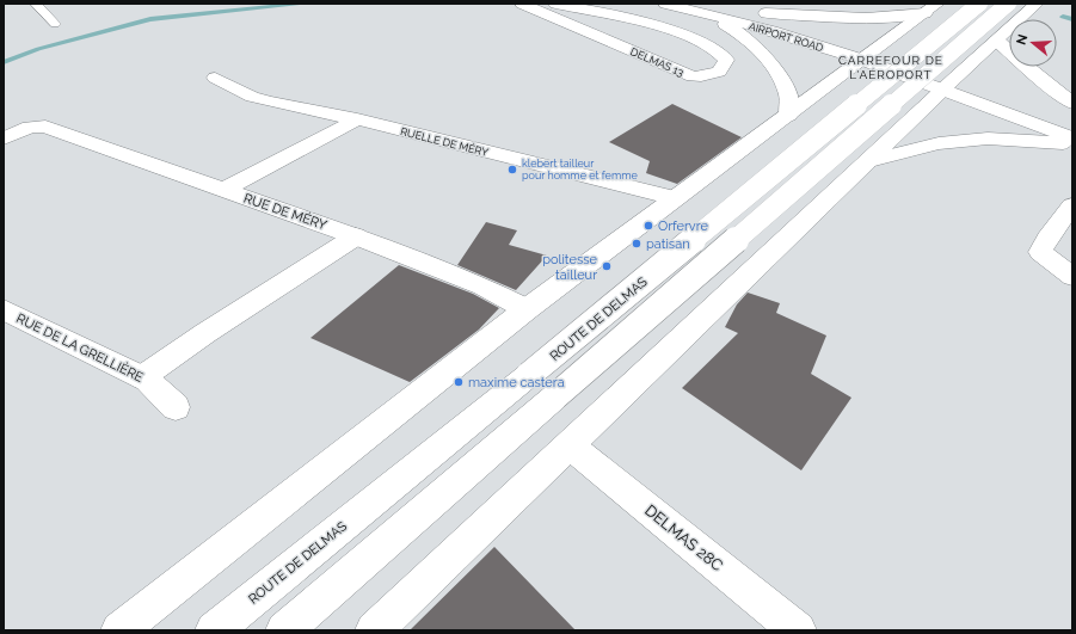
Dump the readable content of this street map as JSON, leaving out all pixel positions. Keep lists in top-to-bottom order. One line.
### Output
{"streets":{"main road":["AIRPORT ROAD","DELMAS 13","RUELLE DE MÉRY","RUE DE MÉRY","ROUTE DE DELMAS","RUE DE LA GRELLIÈRE","DELMAS 28C"]},"districts":["CARREFOUR DE L'AÉROPORT"],"places":["klebert tailleur pour homme et femme","Orfervre","patisan","politesse tailleur","maxime castera"],"north":"left"}
